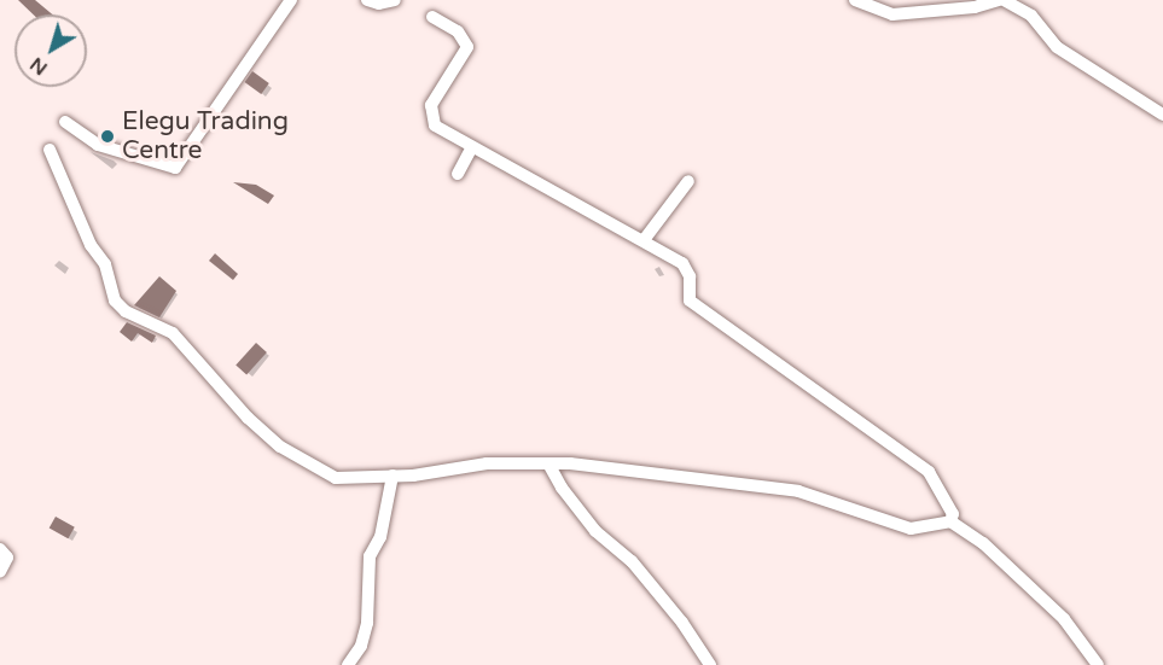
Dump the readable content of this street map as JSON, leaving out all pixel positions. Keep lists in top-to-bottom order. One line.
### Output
{"places":["Elegu Trading Centre"],"north":"bottom left"}
